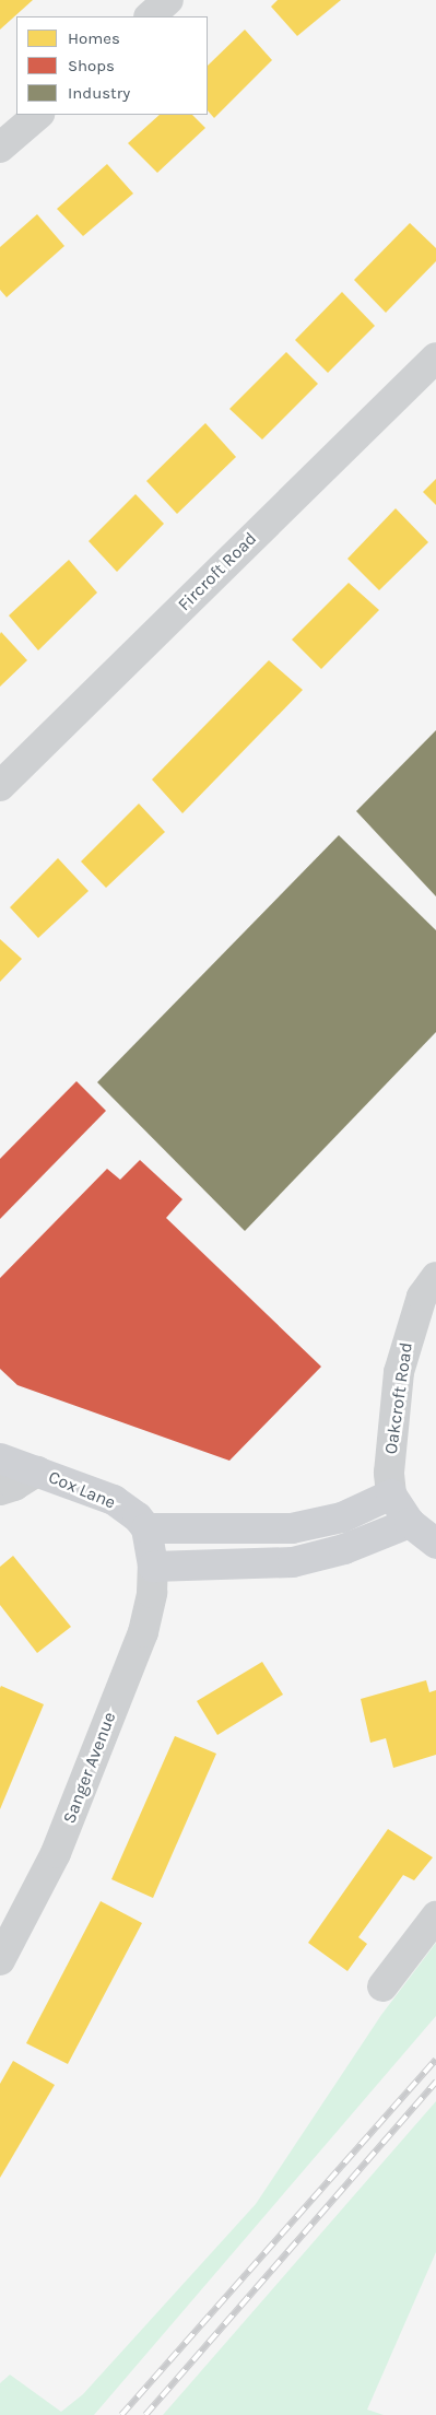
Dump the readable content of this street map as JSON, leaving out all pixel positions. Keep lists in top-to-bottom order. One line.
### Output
{"streets":{"street":["Fircroft Road","Oakcroft Road","Cox Lane","Sanger Avenue"]},"legend":["Homes","Shops","Industry"]}
